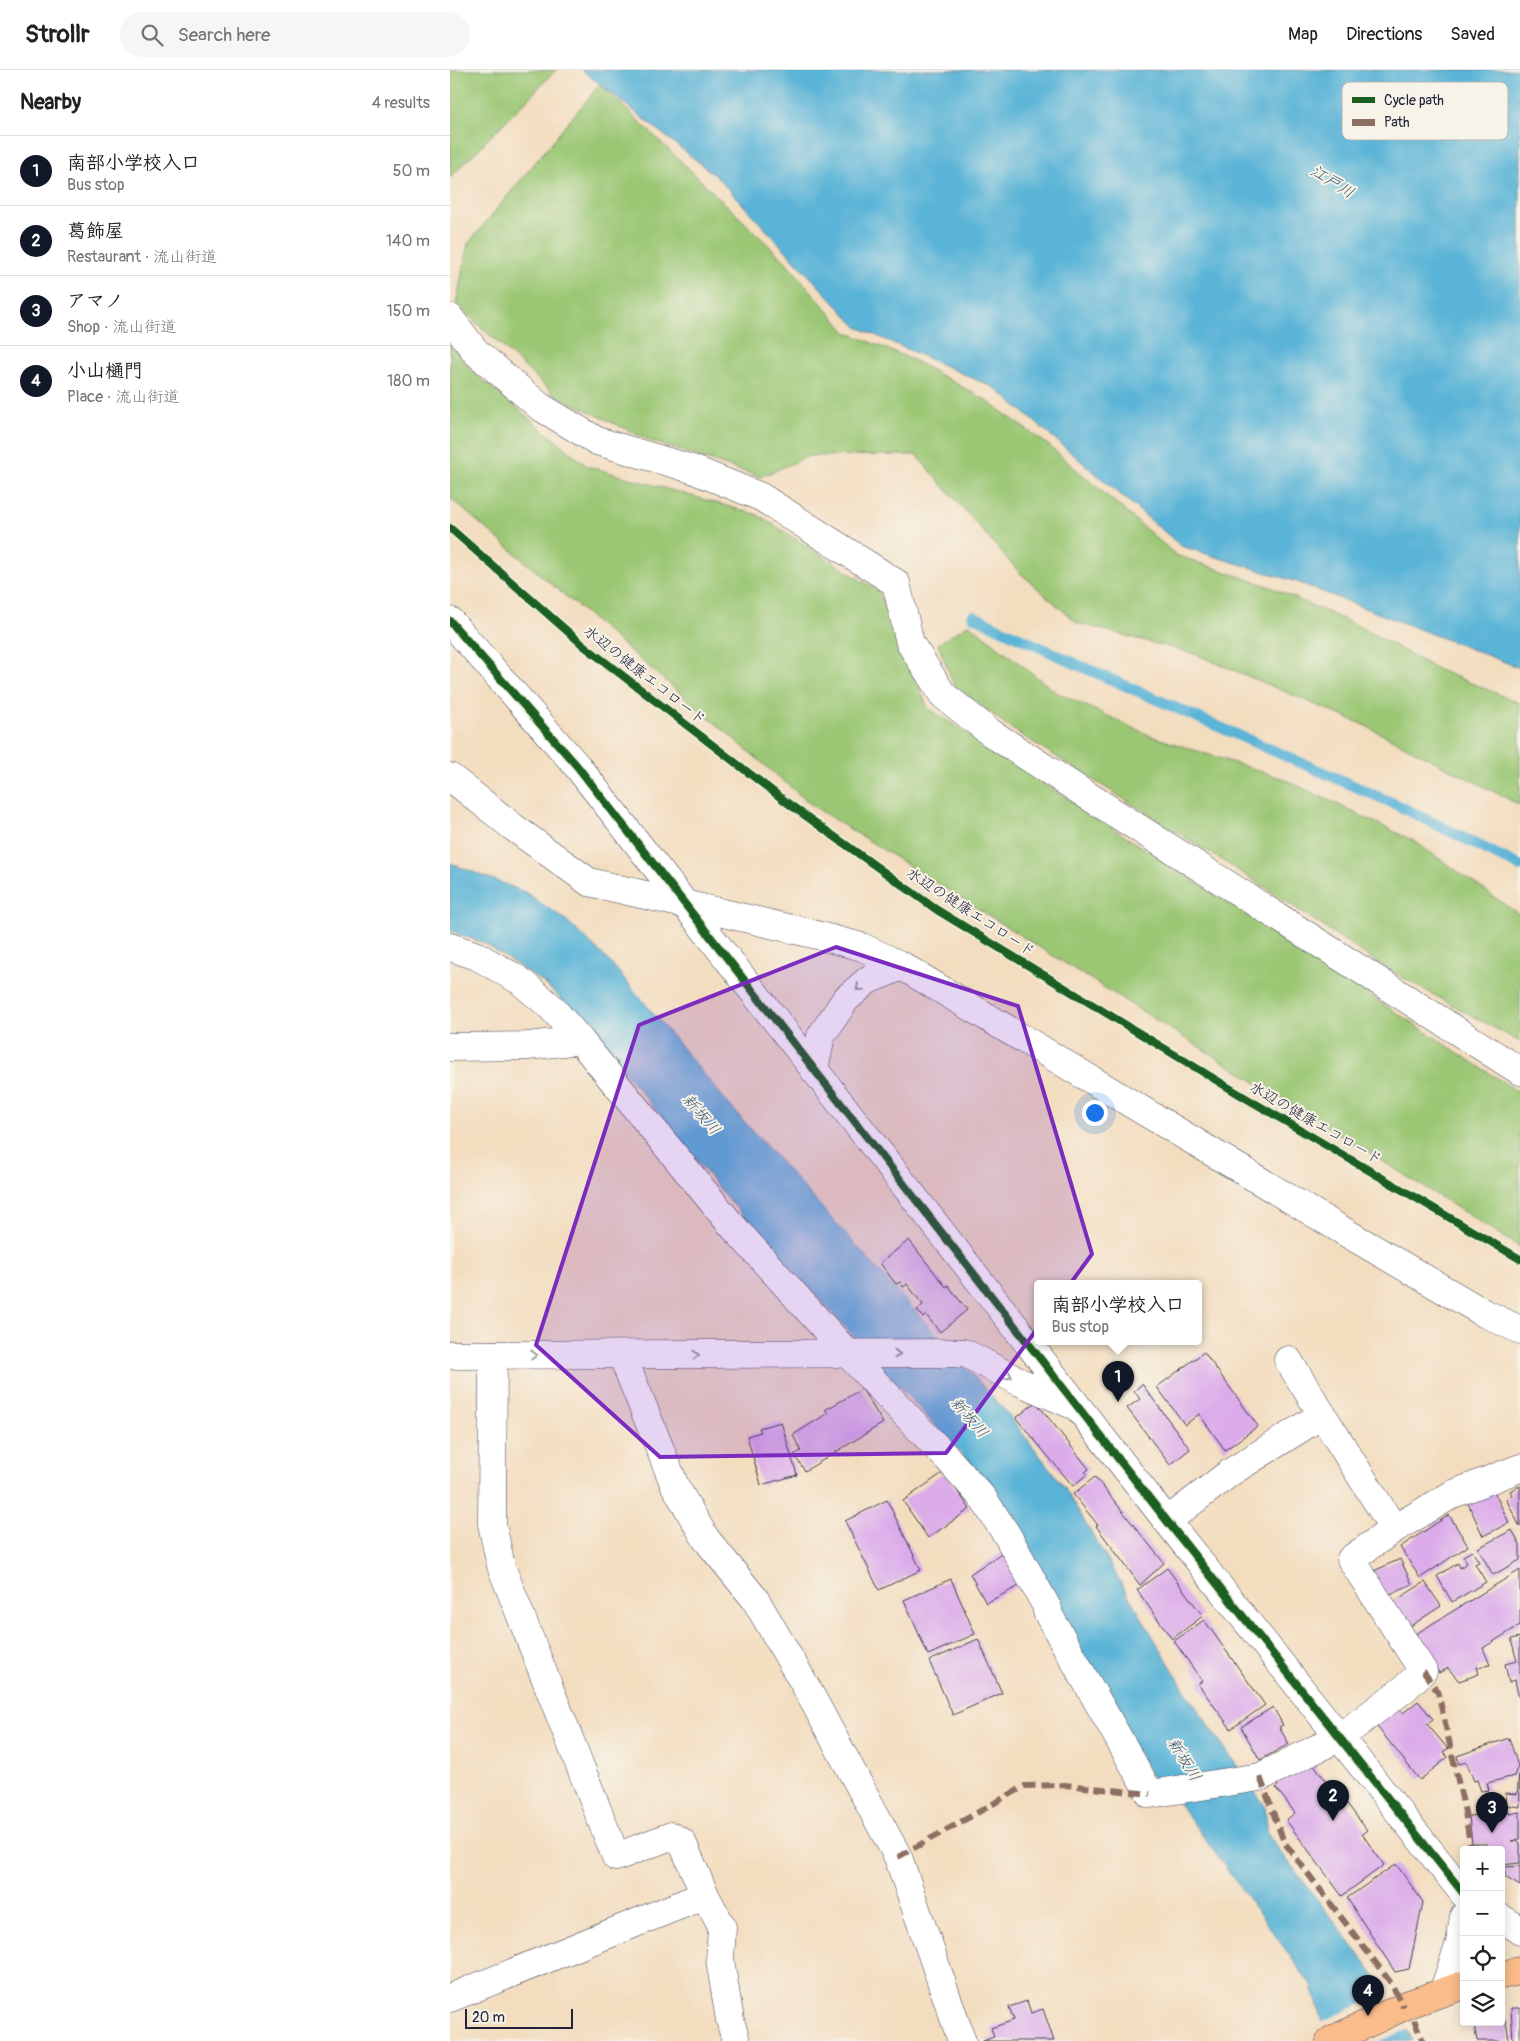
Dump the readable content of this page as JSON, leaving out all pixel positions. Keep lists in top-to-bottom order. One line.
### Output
{"streets":{"cycle path":["水辺の健康エコロード"]},"water":["江戸川","新坂川"],"legend":["Cycle path","Path"],"scale_bar":"20 m","page":{"header":"Strollr","search":"Search here","nav":["Map","Directions","Saved"],"heading":["Nearby","4 results"],"list":[{"mark":"1","name":"南部小学校入口","note":"Bus stop","value":"50 m"},{"mark":"2","name":"葛飾屋","note":"Restaurant · 流山街道","value":"140 m"},{"mark":"3","name":"アマノ","note":"Shop · 流山街道","value":"150 m"},{"mark":"4","name":"小山樋門","note":"Place · 流山街道","value":"180 m"}],"popup":["南部小学校入口","Bus stop"],"pins":["1","2","3","4"],"map_buttons":["+","−"],"scale":"20 m"}}
